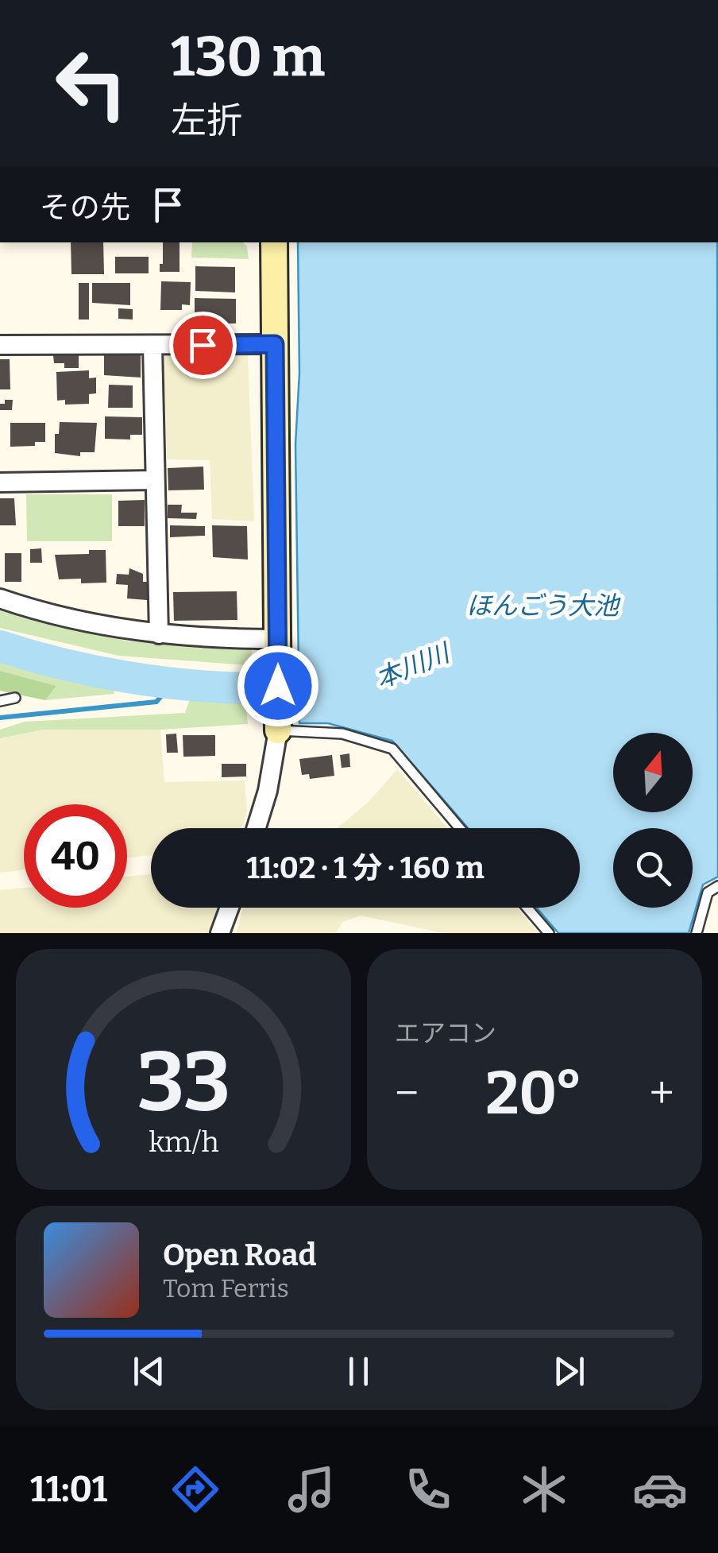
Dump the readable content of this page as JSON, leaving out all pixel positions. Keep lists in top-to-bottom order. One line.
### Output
{"water":["ほんごう大池","本川川"],"north":"top","page":{"turn":["130 m","左折"],"then":"その先","limit":"40","trip":"11:02 · 1 分 · 160 m","tile":"エアコン","heat":["−","20°","+"],"song":["Open Road","Tom Ferris"],"tabs":"11:01","gauge":["33","km/h"]}}
